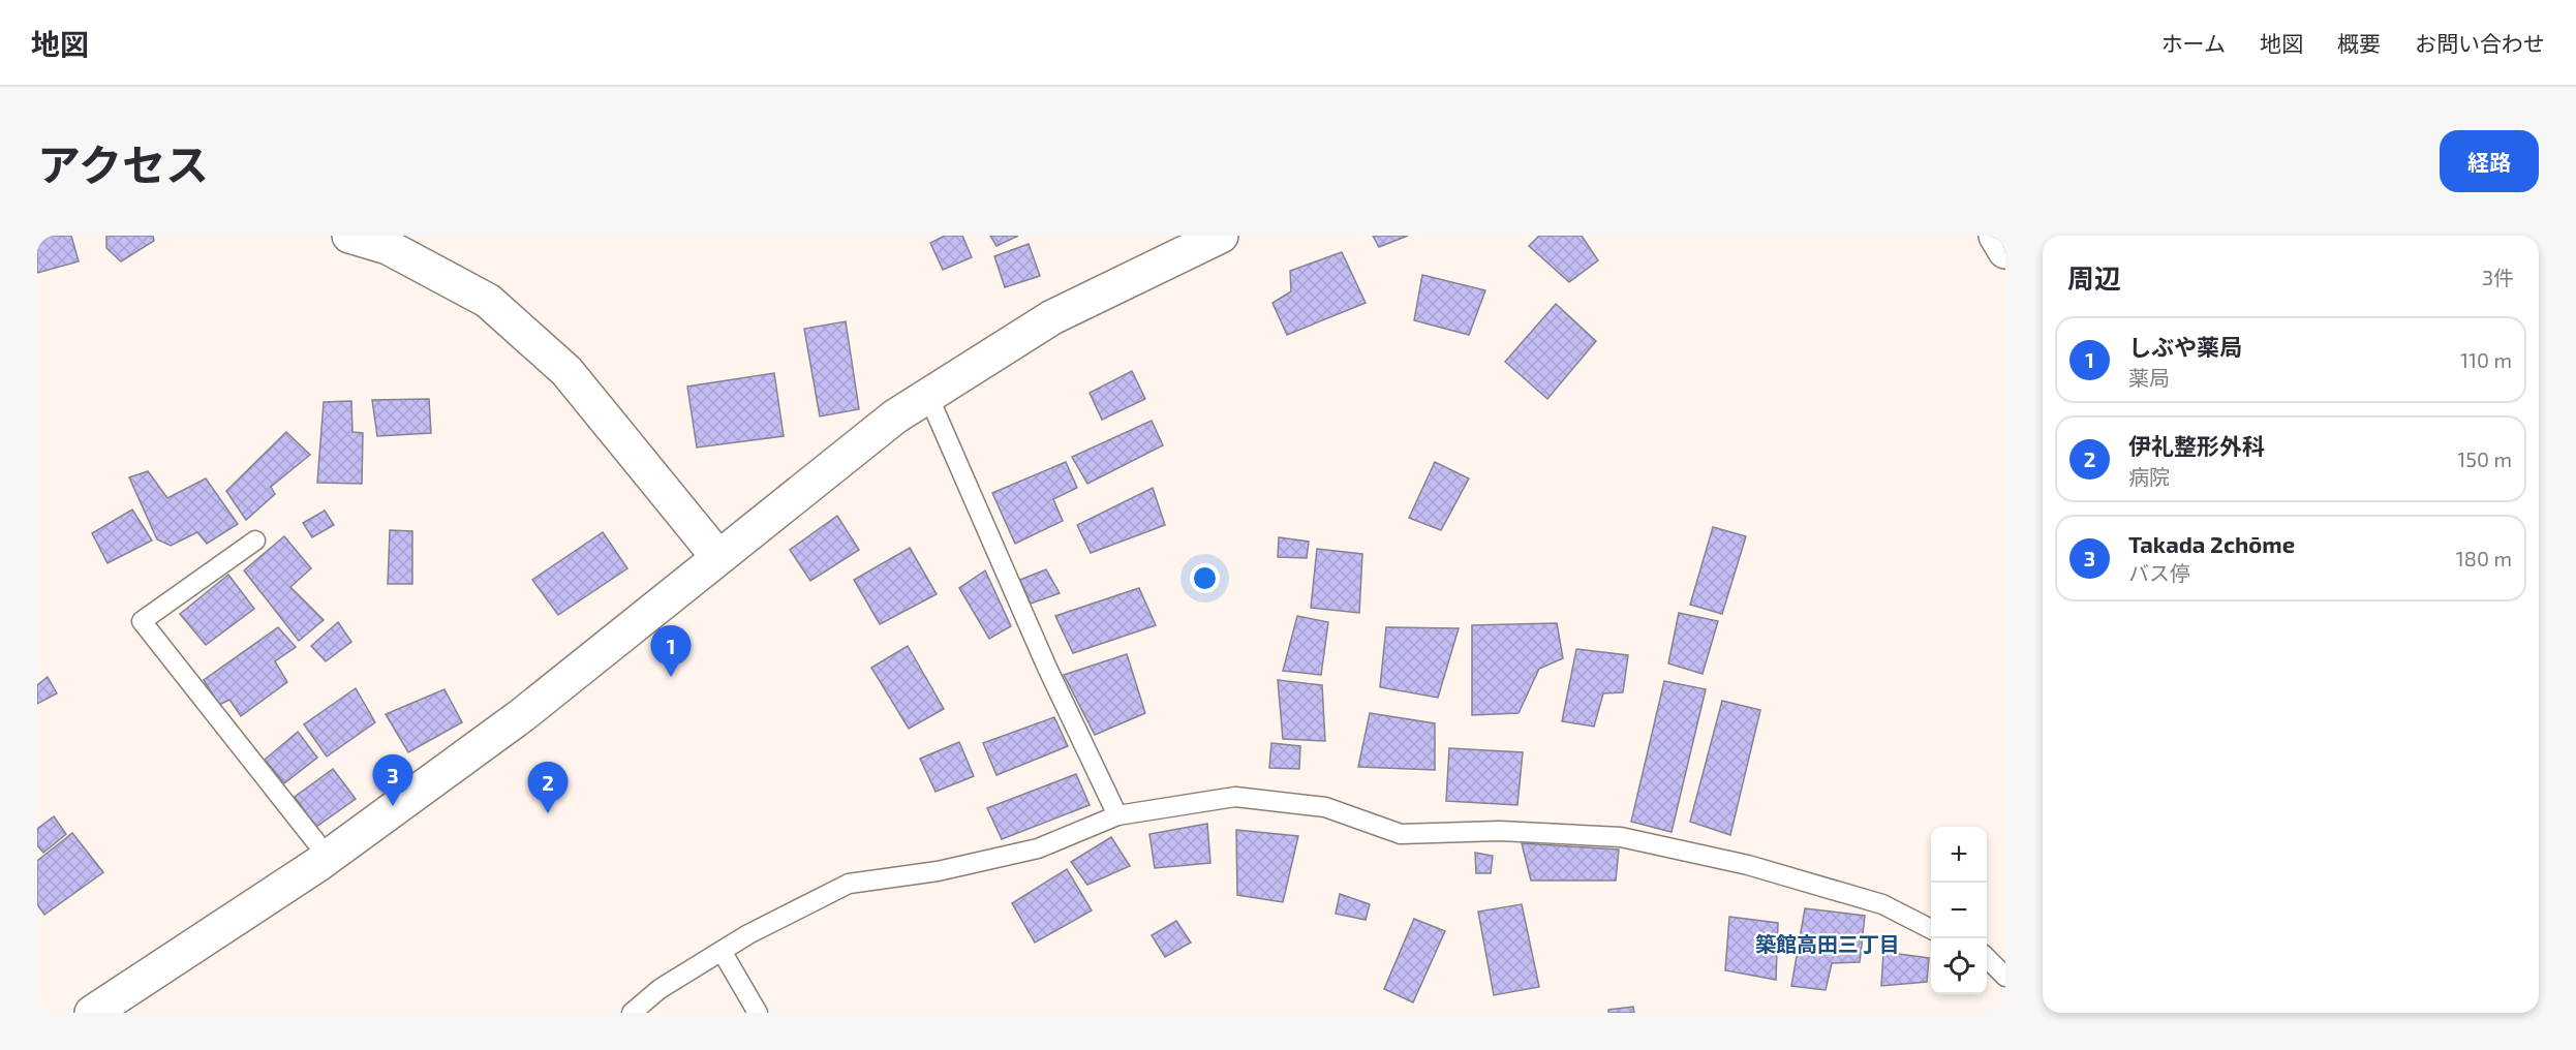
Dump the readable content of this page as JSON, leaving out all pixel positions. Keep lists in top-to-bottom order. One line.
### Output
{"districts":["築館高田三丁目"],"page":{"header":"地図","nav":["ホーム","地図","概要","お問い合わせ"],"title":"アクセス","buttons":"経路","heading":["周辺","3件"],"list":[{"mark":"1","name":"しぶや薬局","note":"薬局","value":"110 m"},{"mark":"2","name":"伊礼整形外科","note":"病院","value":"150 m"},{"mark":"3","name":"Takada 2chōme","note":"バス停","value":"180 m"}],"pins":["1","3","2"],"map_buttons":["+","−"]}}
